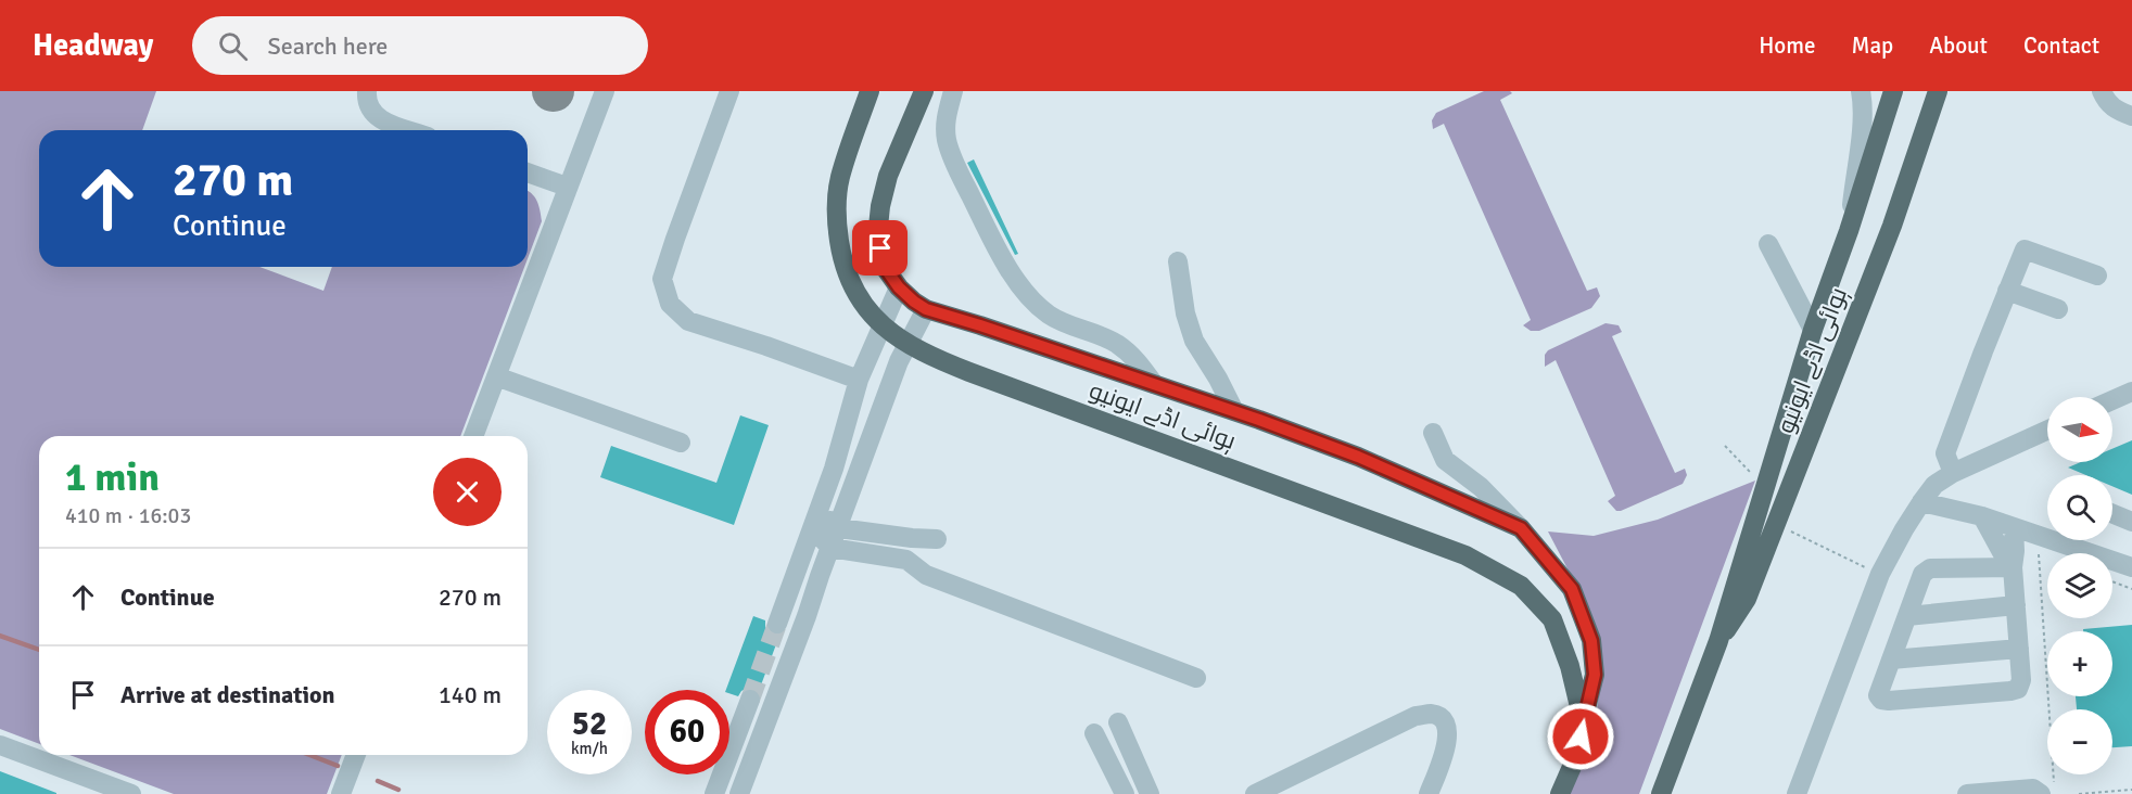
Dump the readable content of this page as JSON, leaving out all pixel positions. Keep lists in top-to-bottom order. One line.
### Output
{"streets":{"main road":["ہوائی اڈے ایونیو"]},"north":"right","page":{"header":"Headway","search":"Search here","nav":["Home","Map","About","Contact"],"turn":["270 m","Continue"],"map_buttons":["+","−"],"heading":["1 min","410 m · 16:03"],"list":[{"name":"Continue","value":"270 m"},{"name":"Arrive at destination","value":"140 m"}],"speed":"52 km/h","limit":"60"}}
